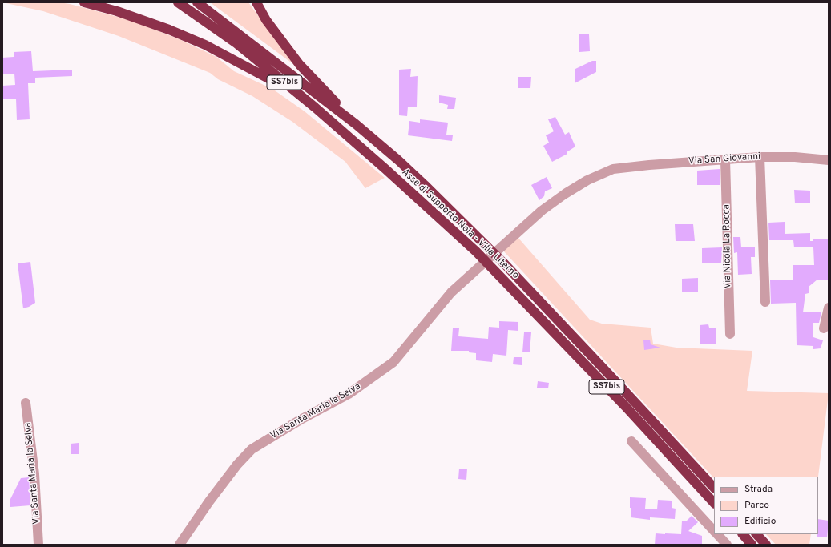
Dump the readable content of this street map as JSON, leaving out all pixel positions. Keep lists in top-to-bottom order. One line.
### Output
{"streets":{"highway":["SS7bis","Asse di Supporto Nola - Villa Literno"],"street":["Via San Giovanni","Via Nicola La Rocca","Via Santa Maria la Selva"]},"crossings":[["Via San Giovanni","Via Nicola La Rocca"],["Via San Giovanni","Via Santa Maria la Selva"]],"legend":["Strada","Parco","Edificio"]}
